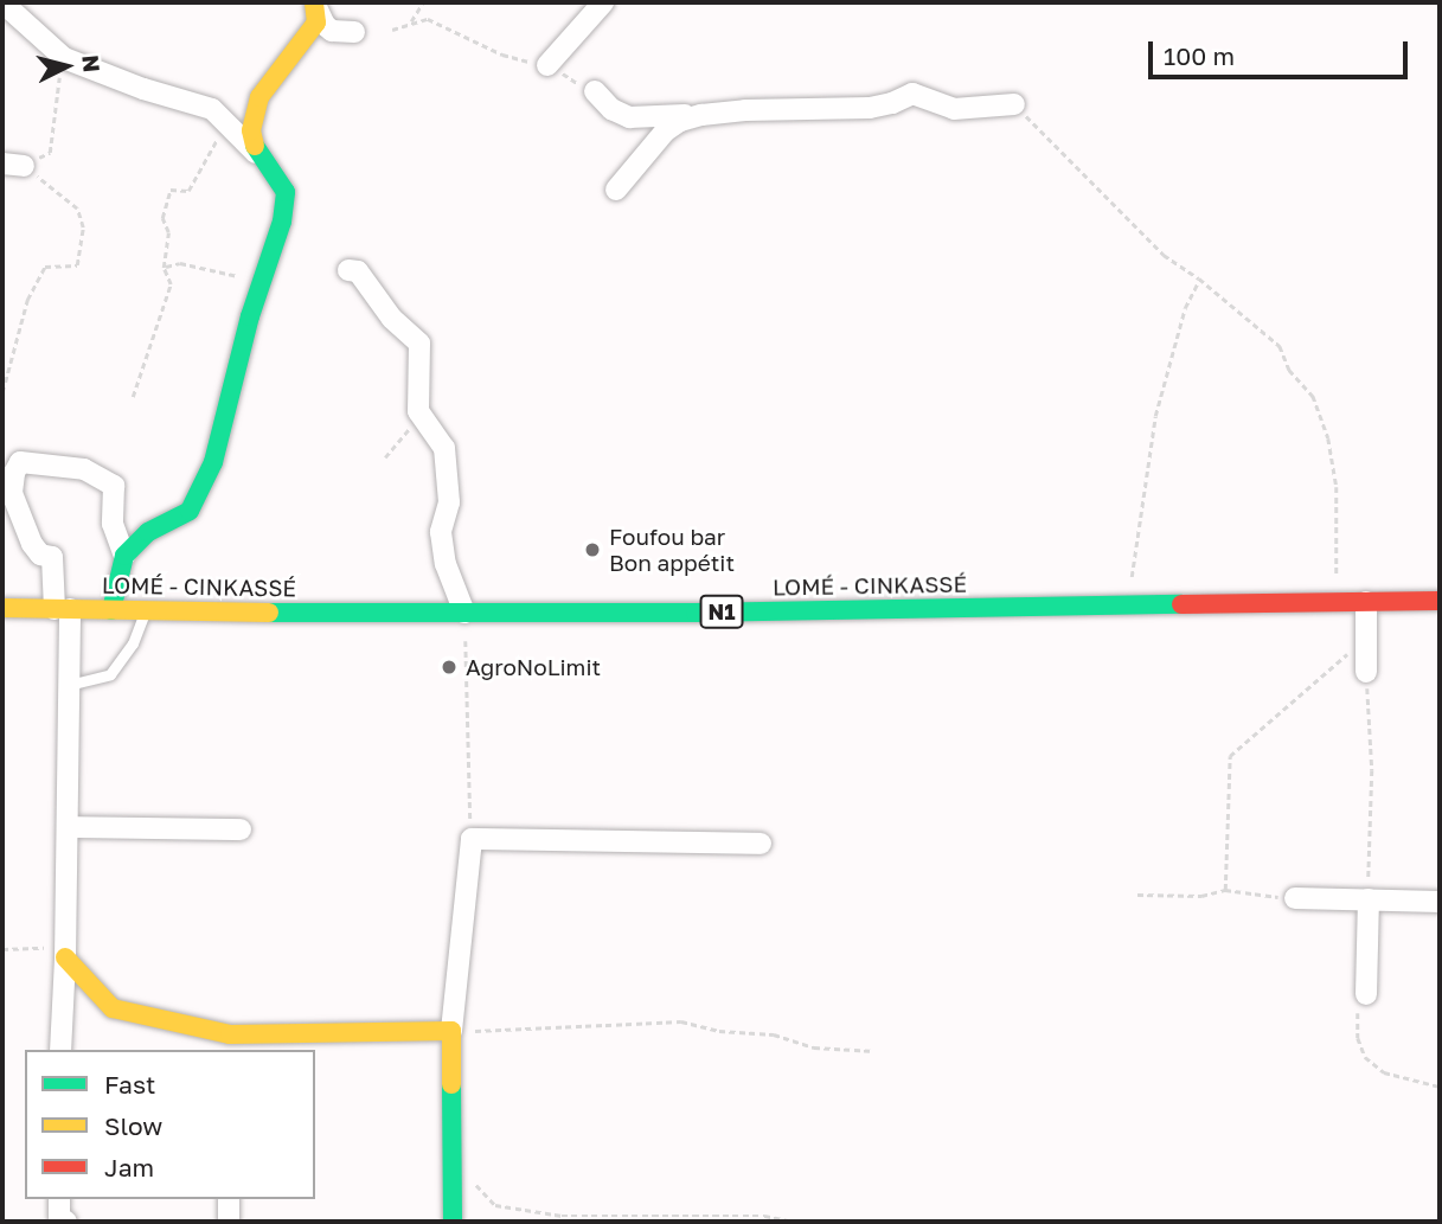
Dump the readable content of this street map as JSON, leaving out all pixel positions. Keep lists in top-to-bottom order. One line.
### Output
{"streets":{"main road":["LOMÉ - CINKASSÉ","N1"]},"places":["Foufou bar Bon appétit","AgroNoLimit"],"legend":["Fast","Slow","Jam"],"scale_bar":"100 m","north":"right"}
